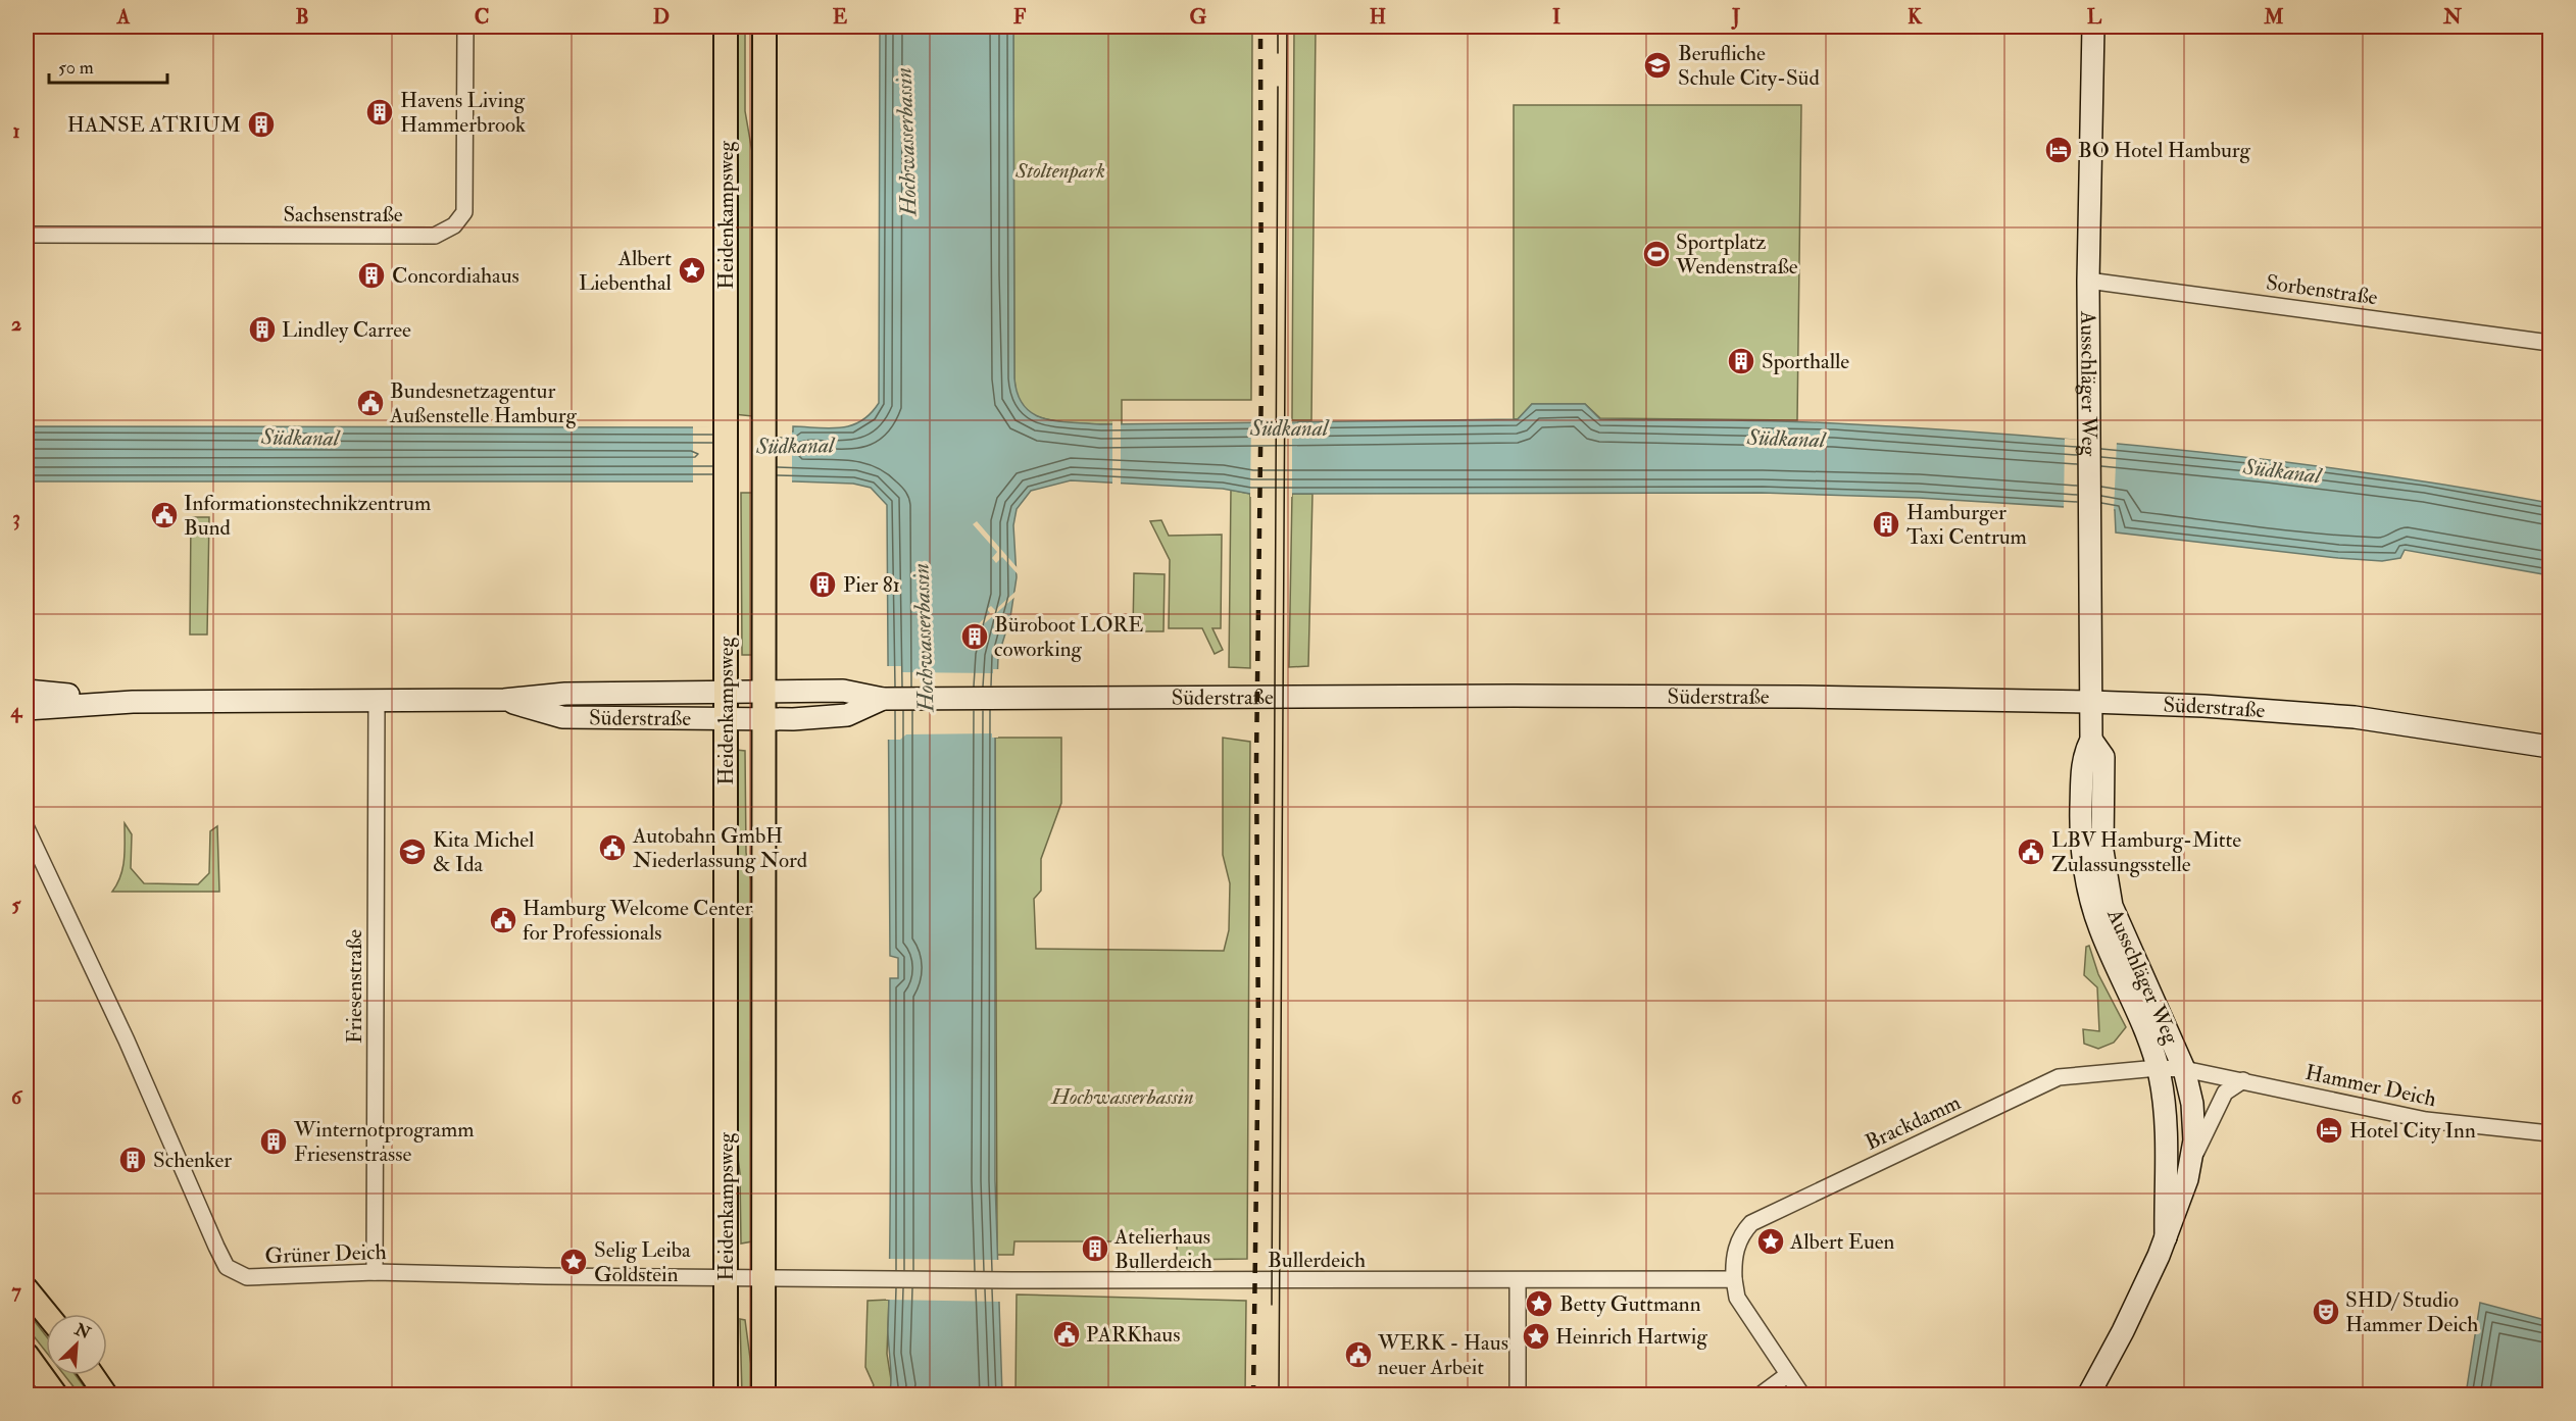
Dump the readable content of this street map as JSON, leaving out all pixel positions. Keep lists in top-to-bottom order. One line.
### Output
{"streets":{"main road":["Heidenkampsweg","Ausschläger Weg","Süderstraße"],"street":["Sachsenstraße","Sorbenstraße","Friesenstraße","Hammer Deich","Brackdamm","Grüner Deich","Bullerdeich"]},"crossings":[["Heidenkampsweg","Süderstraße"],["Heidenkampsweg","Grüner Deich"],["Heidenkampsweg","Bullerdeich"],["Sorbenstraße","Ausschläger Weg"],["Ausschläger Weg","Süderstraße"],["Ausschläger Weg","Hammer Deich"],["Ausschläger Weg","Brackdamm"],["Süderstraße","Friesenstraße"],["Friesenstraße","Grüner Deich"],["Hammer Deich","Brackdamm"],["Brackdamm","Bullerdeich"],["Grüner Deich","Bullerdeich"]],"water":["Hochwasserbassin","Südkanal"],"parks":["Stoltenpark","Hochwasserbassin"],"places":{"school or university":["Berufliche Schule City-Süd","Kita Michel & Ida"],"building":["Havens Living Hammerbrook","HANSE ATRIUM","Concordiahaus","Lindley Carree","Sporthalle","Hamburger Taxi Centrum","Pier 81","Büroboot LORE coworking","Winternotprogramm Friesenstrasse","Schenker","Atelierhaus Bullerdeich"],"hotel":["BO Hotel Hamburg","Hotel City Inn"],"sports":["Sportplatz Wendenstraße"],"place":["Albert Liebenthal","Albert Euen","Selig Leiba Goldstein","Betty Guttmann","Heinrich Hartwig"],"public building":["Bundesnetzagentur Außenstelle Hamburg","Informationstechnikzentrum Bund","Autobahn GmbH Niederlassung Nord","LBV Hamburg-Mitte Zulassungsstelle","Hamburg Welcome Center for Professionals","PARKhaus","WERK - Haus neuer Arbeit"],"theatre":["SHD/ Studio Hammer Deich"]},"scale_bar":"50 m","north":"top right","grid":{"columns":["A","B","C","D","E","F","G","H","I","J","K","L","M","N"],"rows":["1","2","3","4","5","6","7"]}}
